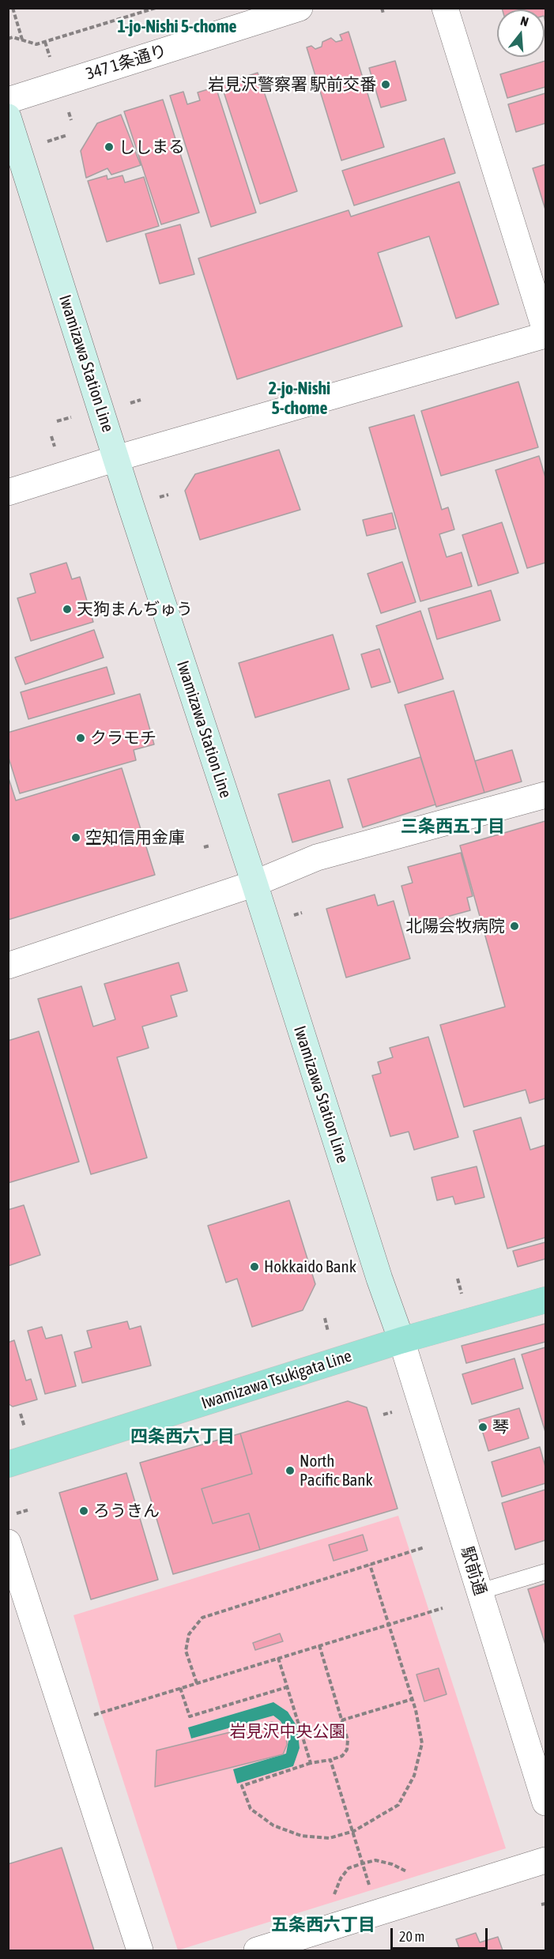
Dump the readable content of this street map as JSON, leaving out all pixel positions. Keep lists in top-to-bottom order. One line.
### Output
{"streets":{"main road":["Iwamizawa Station Line","Iwamizawa Tsukigata Line"],"street":["347 1条通り","駅前通"]},"crossings":[["Iwamizawa Station Line","Iwamizawa Tsukigata Line"],["Iwamizawa Station Line","駅前通"],["Iwamizawa Tsukigata Line","駅前通"]],"districts":["1-jo-Nishi 5-chome","2-jo-Nishi 5-chome","三条西五丁目","四条西六丁目","五条西六丁目"],"parks":["岩見沢中央公園"],"places":["岩見沢警察署 駅前交番","ししまる","天狗まんぢゅう","クラモチ","空知信用金庫","北陽会牧病院","Hokkaido Bank","琴","North Pacific Bank","ろうきん"],"scale_bar":"20 m","north":"top"}
